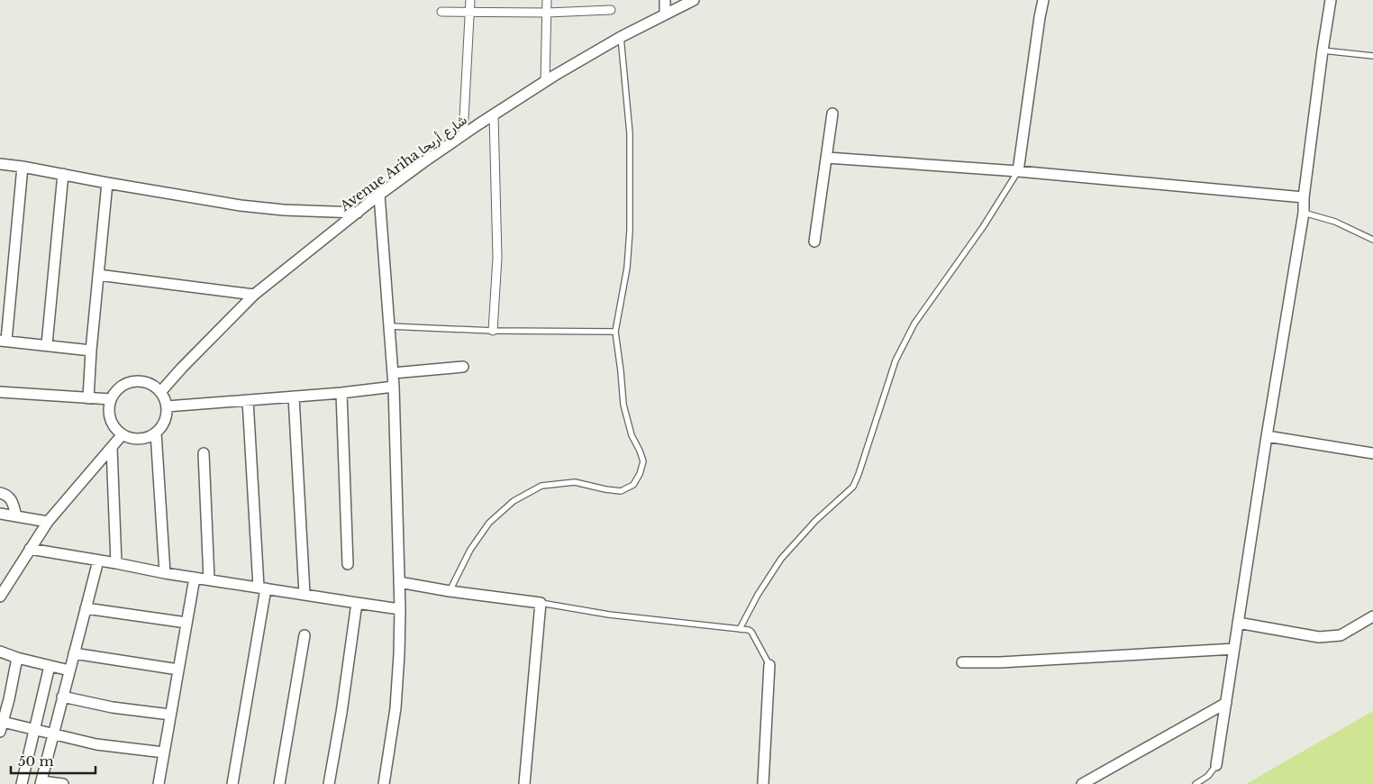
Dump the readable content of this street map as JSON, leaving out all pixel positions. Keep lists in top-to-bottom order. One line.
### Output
{"streets":{"street":["Avenue Ariha شارع أريحا"]},"scale_bar":"50 m"}
